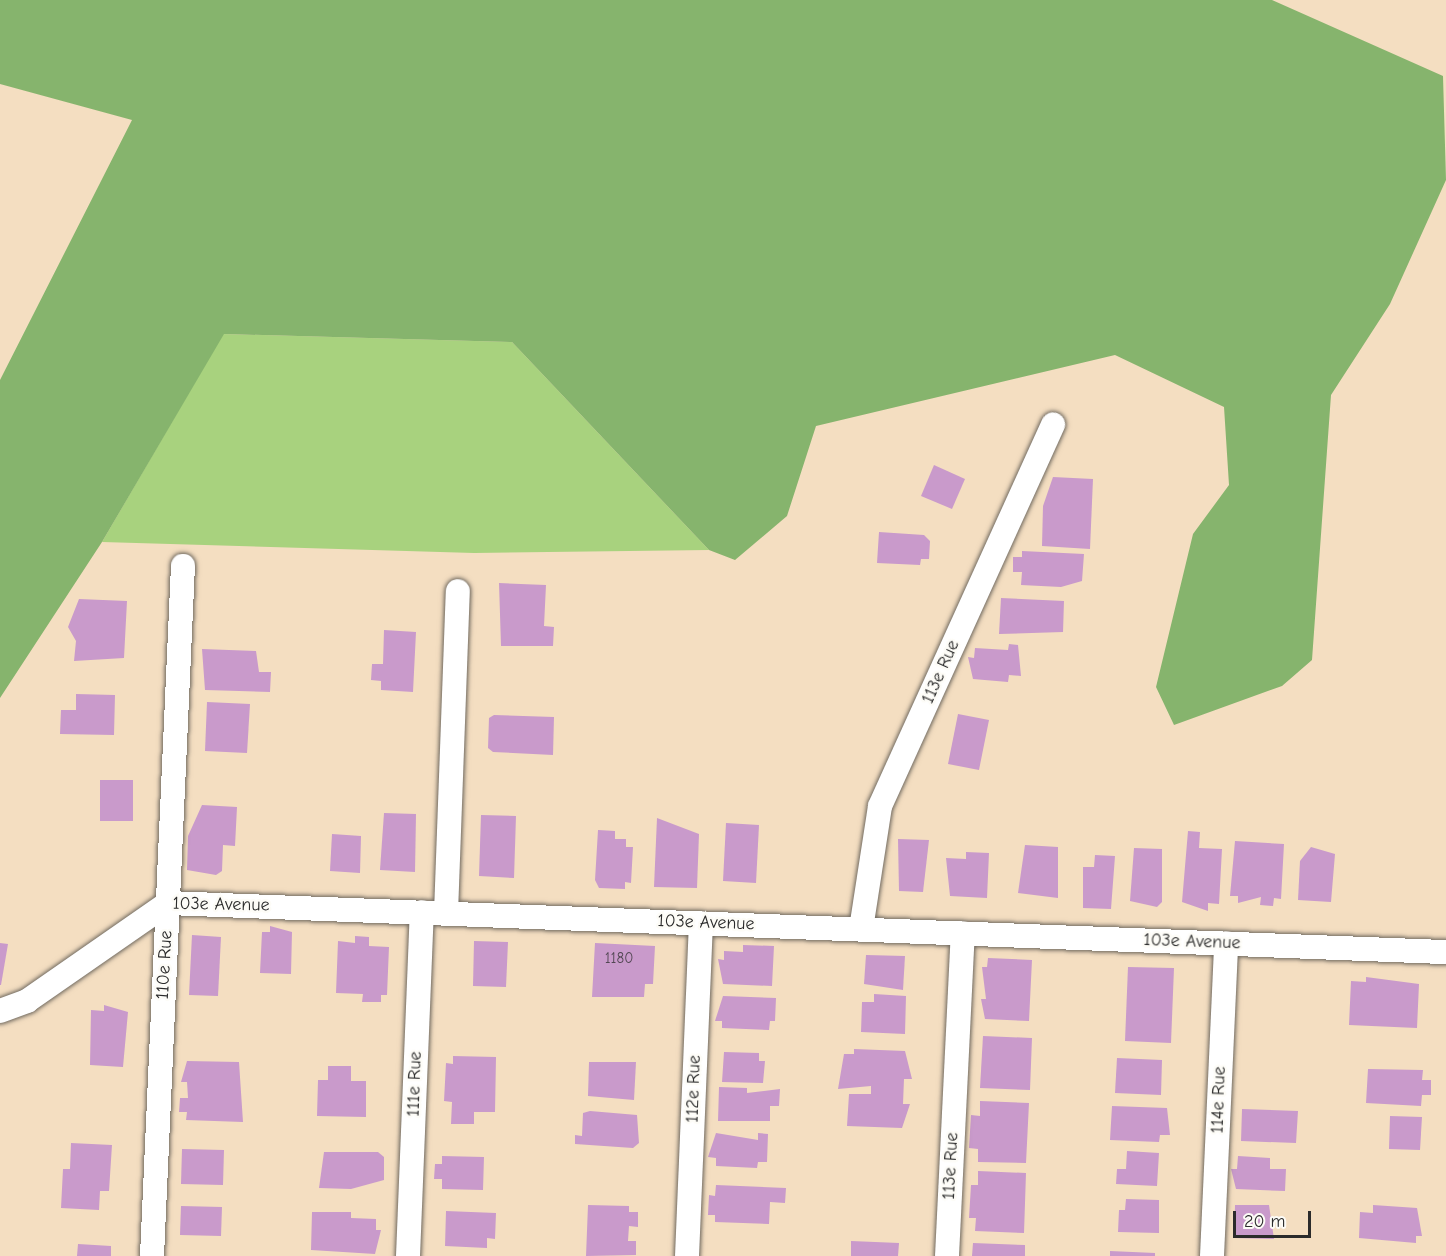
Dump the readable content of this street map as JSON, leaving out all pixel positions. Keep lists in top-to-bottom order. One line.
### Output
{"streets":{"street":["113e Rue","103e Avenue","110e Rue","111e Rue","112e Rue","114e Rue"]},"crossings":[["113e Rue","103e Avenue"],["103e Avenue","110e Rue"],["103e Avenue","111e Rue"],["103e Avenue","112e Rue"],["103e Avenue","114e Rue"]],"house_numbers":["1180"],"scale_bar":"20 m"}
